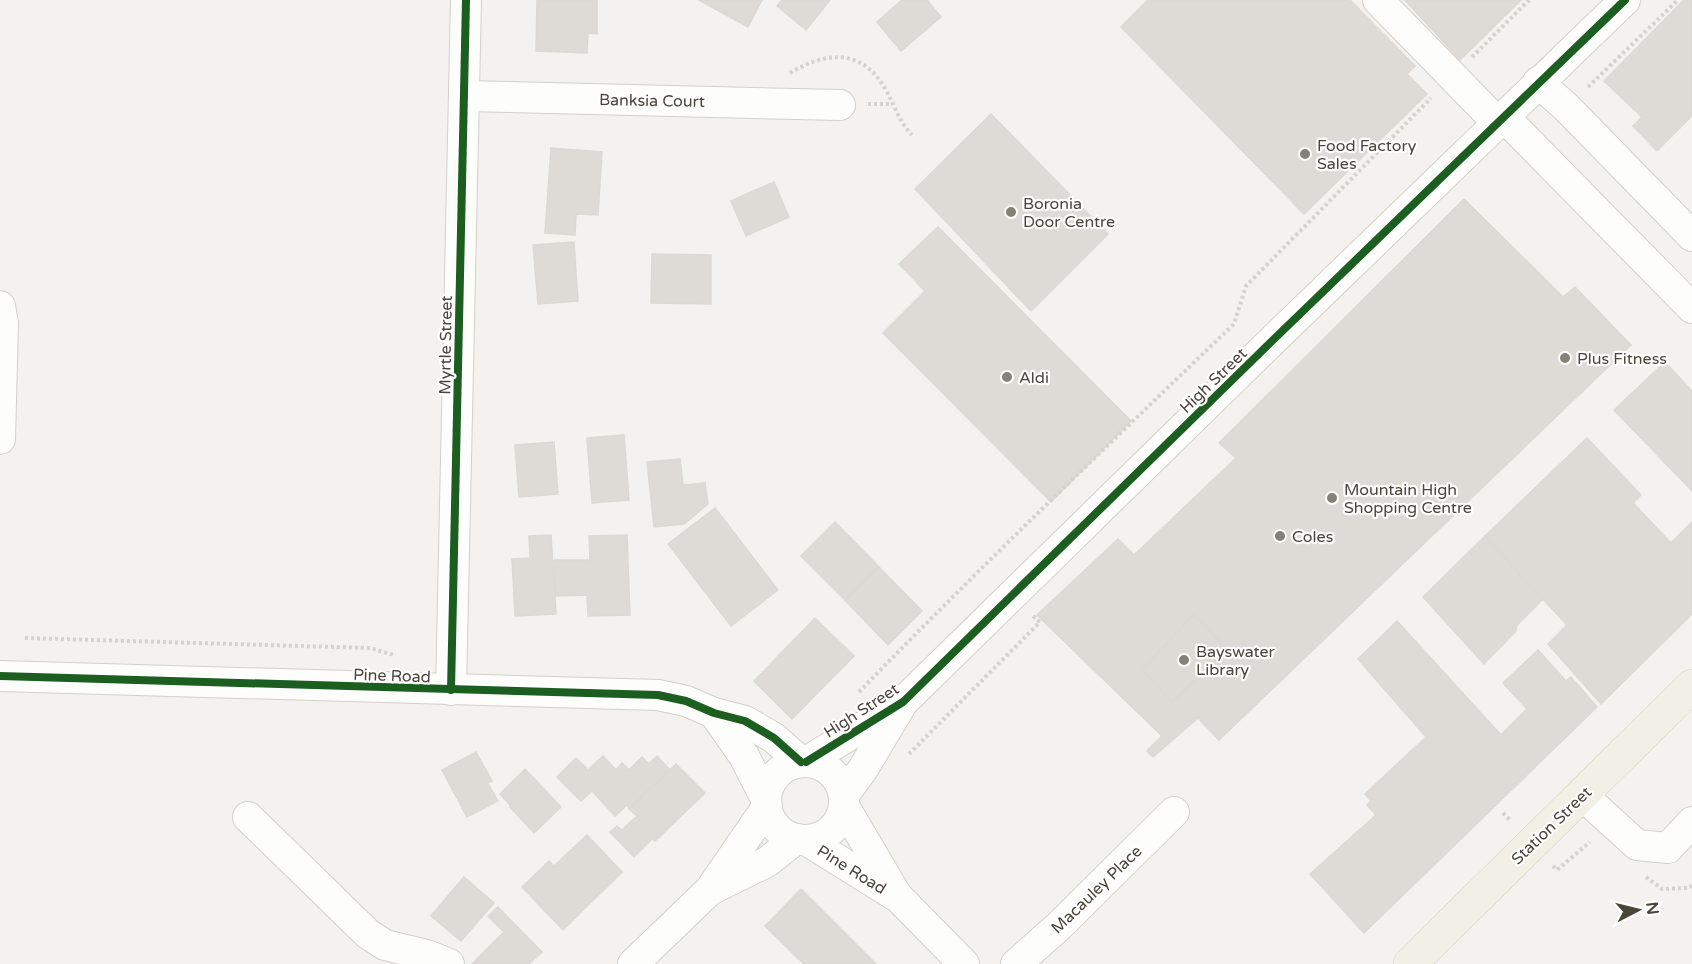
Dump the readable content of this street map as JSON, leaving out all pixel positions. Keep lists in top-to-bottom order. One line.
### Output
{"streets":{"main road":["Station Street"],"street":["Banksia Court","Myrtle Street","High Street","Pine Road","Macauley Place"]},"crossings":[["Banksia Court","Myrtle Street"],["Myrtle Street","Pine Road"],["High Street","Pine Road"]],"places":["Food Factory Sales","Boronia Door Centre","Plus Fitness","Aldi","Mountain High Shopping Centre","Coles","Bayswater Library"],"north":"right"}
